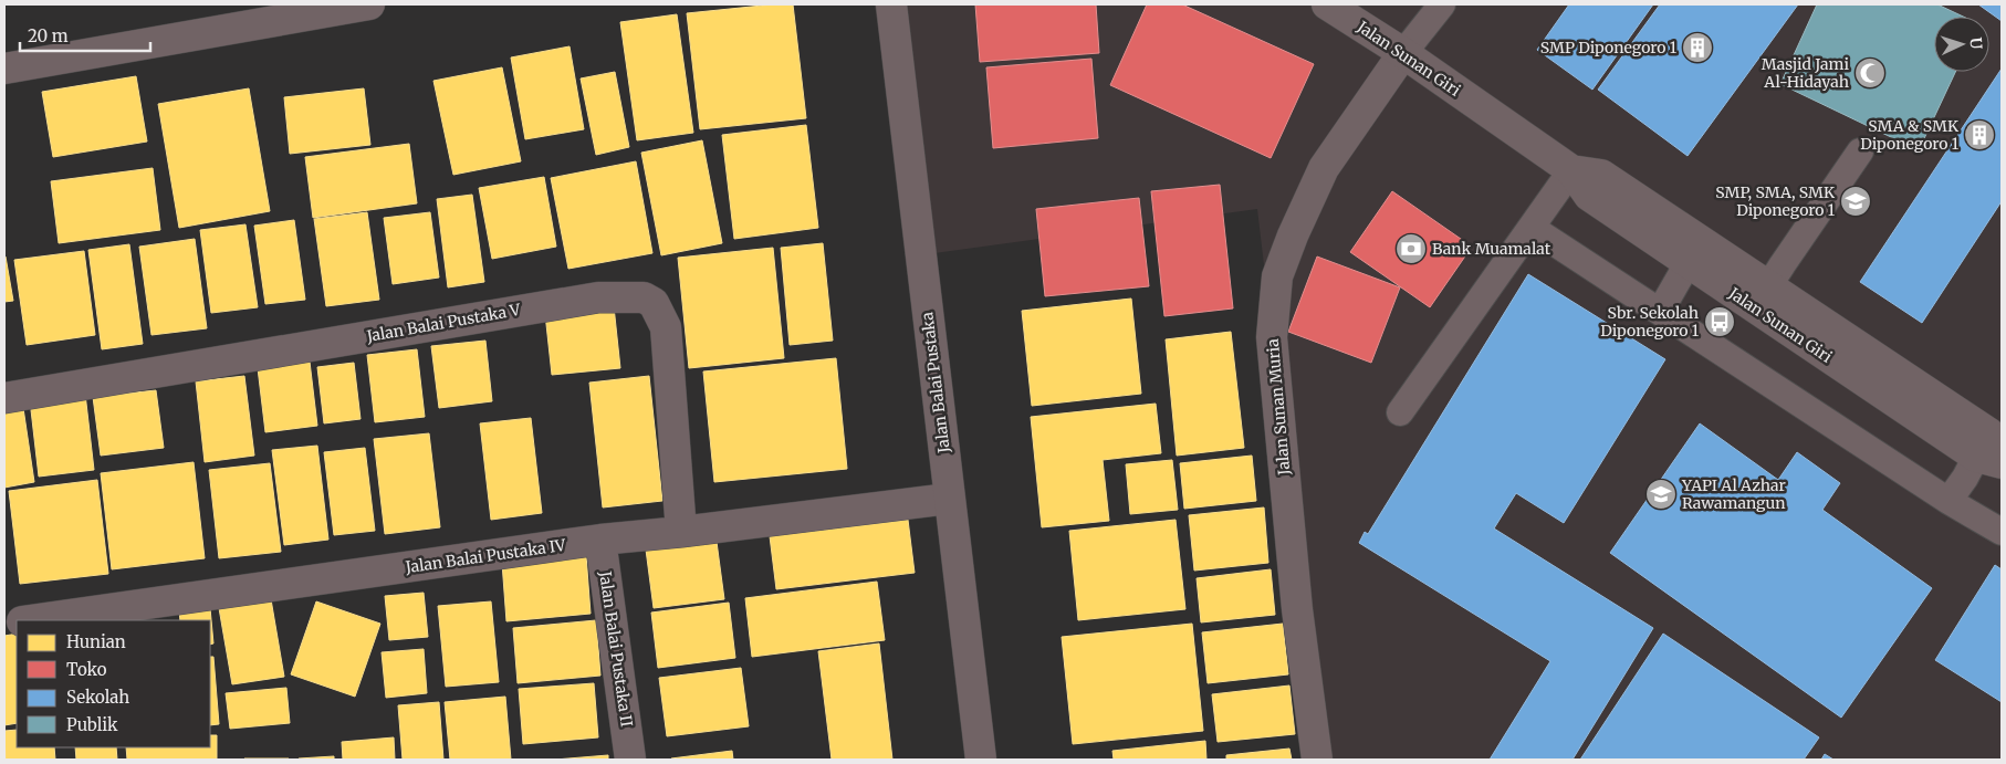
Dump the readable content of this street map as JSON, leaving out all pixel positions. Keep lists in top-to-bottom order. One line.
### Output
{"streets":{"street":["Jalan Sunan Giri","Jalan Balai Pustaka V","Jalan Balai Pustaka","Jalan Sunan Muria","Jalan Balai Pustaka IV","Jalan Balai Pustaka II"]},"crossings":[["Jalan Sunan Giri","Jalan Sunan Muria"],["Jalan Balai Pustaka V","Jalan Balai Pustaka IV"],["Jalan Balai Pustaka","Jalan Balai Pustaka IV"],["Jalan Balai Pustaka IV","Jalan Balai Pustaka II"]],"places":{"building":["SMP Diponegoro 1","SMA & SMK Diponegoro 1"],"mosque":["Masjid Jami Al-Hidayah"],"school or university":["SMP, SMA, SMK Diponegoro 1","YAPI Al Azhar Rawamangun"],"bank":["Bank Muamalat"],"bus stop":["Sbr. Sekolah Diponegoro 1"]},"legend":["Hunian","Toko","Sekolah","Publik"],"scale_bar":"20 m","north":"right"}
